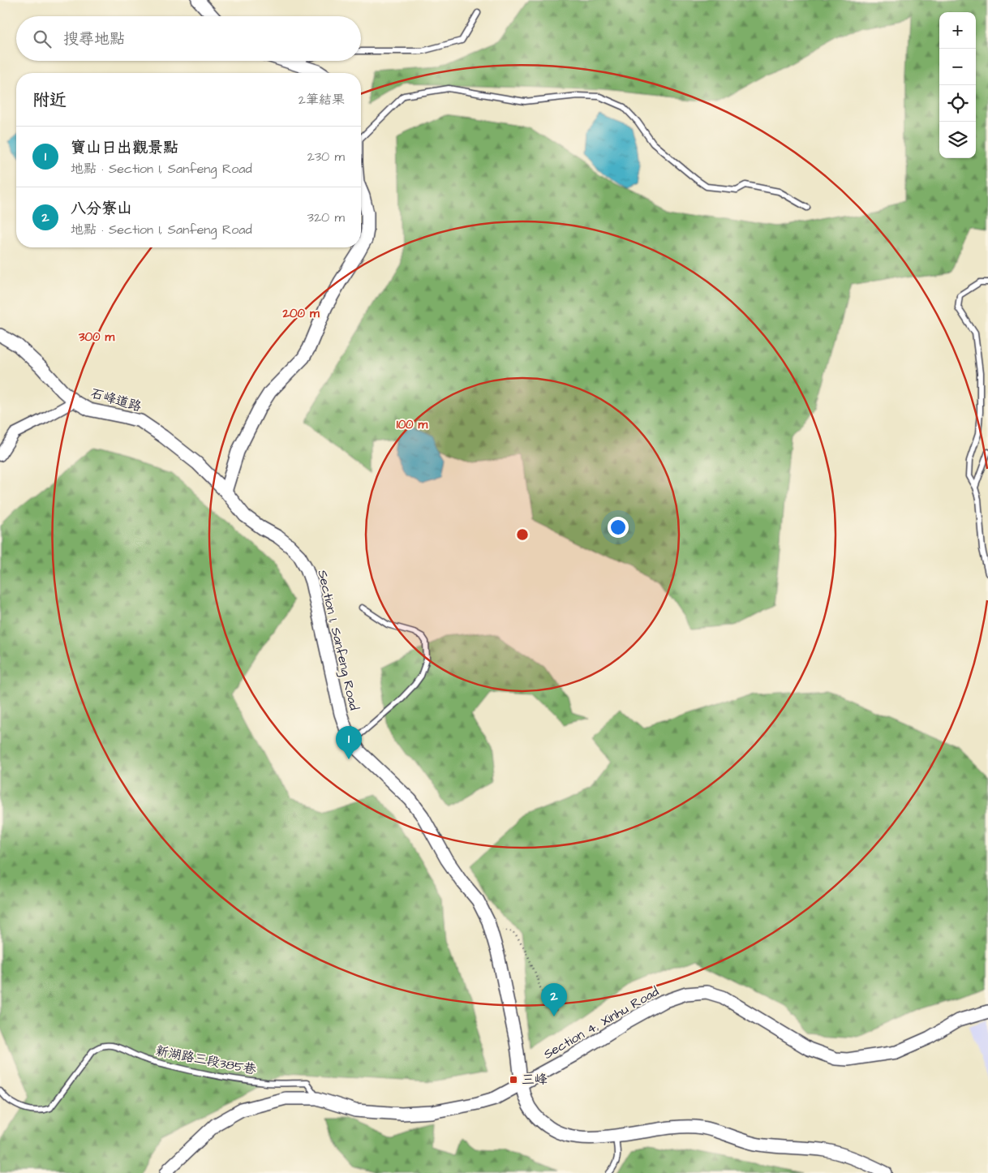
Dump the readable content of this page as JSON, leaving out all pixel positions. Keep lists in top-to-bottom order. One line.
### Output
{"streets":{"street":["石峰道路","Section 1, Sanfeng Road","Section 4, Xinhu Road"],"lane":["新湖路三段385巷"]},"crossings":[["石峰道路","Section 1, Sanfeng Road"],["Section 1, Sanfeng Road","Section 4, Xinhu Road"],["Section 4, Xinhu Road","新湖路三段385巷"]],"places":{"transit":["三峰"]},"page":{"map_buttons":["+","−"],"search":"搜尋地點","heading":["附近","2筆結果"],"list":[{"mark":"1","name":"寶山日出觀景點","note":"地點 · Section 1, Sanfeng Road","value":"230 m"},{"mark":"2","name":"八分寮山","note":"地點 · Section 1, Sanfeng Road","value":"320 m"}],"pins":["1","2"]},"rings":["200 m","300 m","100 m"]}
